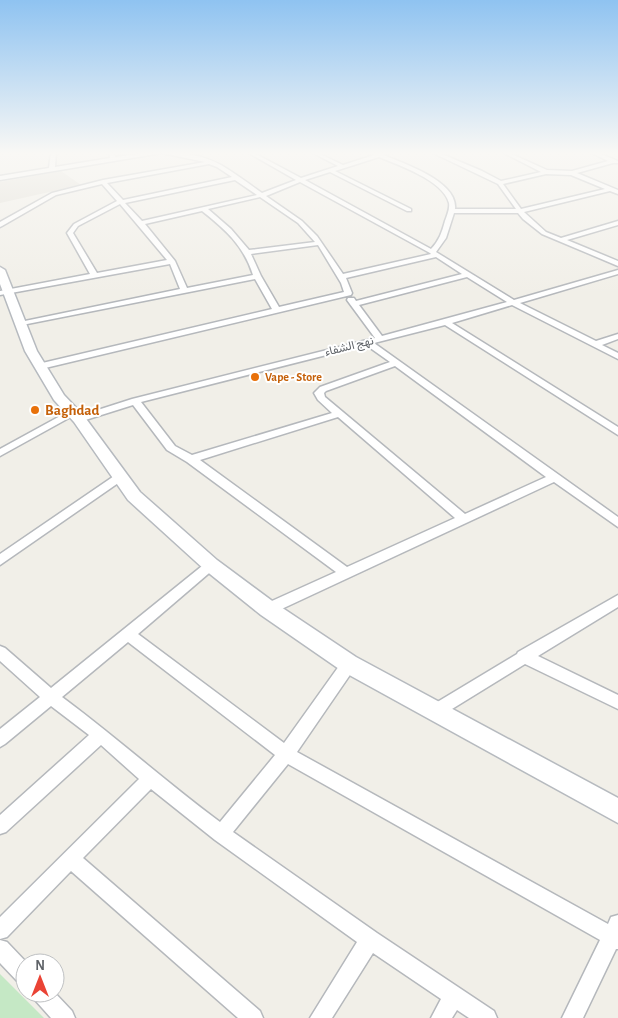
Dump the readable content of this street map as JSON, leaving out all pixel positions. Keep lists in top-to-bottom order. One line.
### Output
{"streets":{"street":["نهج الشفاء"]},"places":["Vape - Store","Baghdad"],"north":"top"}
